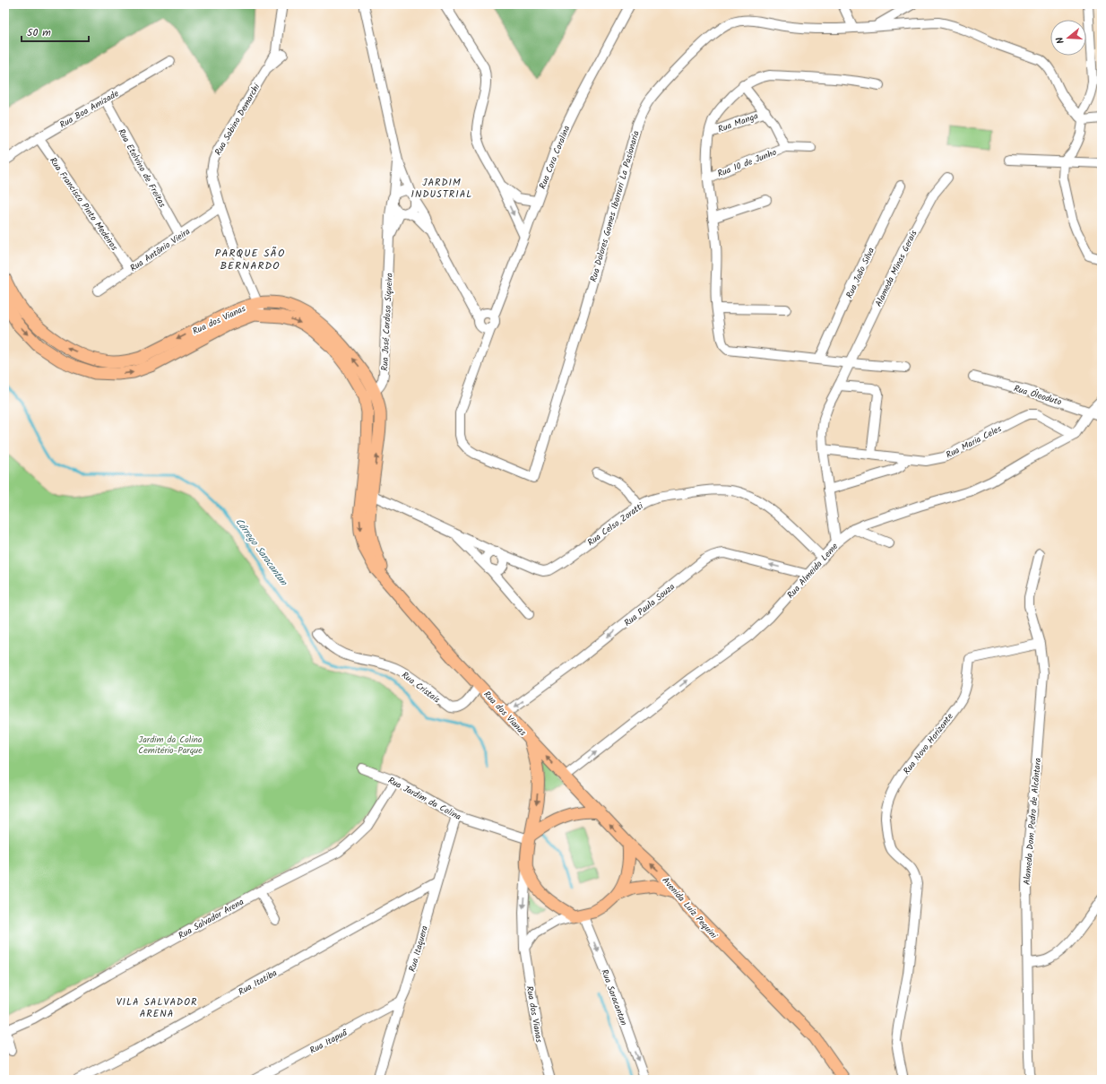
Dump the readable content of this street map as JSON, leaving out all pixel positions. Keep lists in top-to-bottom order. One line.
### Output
{"streets":{"main road":["Rua dos Vianas","Avenida Luiz Pequini"],"street":["Rua Boa Amizade","Rua Sabino Demarchi","Rua Manga","Rua Cora Coralina","Rua 10 de Junho","Rua Etelvino de Freitas","Rua Francisco Pinto Medeiros","Rua Dolores Gomes Ibarruri La Pasionaria","Rua Antônio Vieira","Alameda Minas Gerais","Rua João Silva","Rua José Cardoso Siqueira","Rua Óleoduto","Rua Maria Celes","Rua Celso Zoratti","Rua Almeida Leme","Rua Paula Souza","Rua Cristais","Rua Novo Horizonte","Rua Jardim da Colina","Alameda Dom Pedro de Alcântara","Rua Salvador Arena","Rua Itaquera","Rua Itatiba","Rua Saracantan","Rua Itapuã"]},"crossings":[["Rua Boa Amizade","Rua Etelvino de Freitas"],["Rua Boa Amizade","Rua Francisco Pinto Medeiros"],["Rua Sabino Demarchi","Rua Antônio Vieira"],["Rua Sabino Demarchi","Rua dos Vianas"],["Rua Manga","Rua 10 de Junho"],["Rua Cora Coralina","Rua Dolores Gomes Ibarruri La Pasionaria"],["Rua Etelvino de Freitas","Rua Antônio Vieira"],["Rua Francisco Pinto Medeiros","Rua Antônio Vieira"],["Alameda Minas Gerais","Rua Maria Celes"],["Alameda Minas Gerais","Rua Almeida Leme"],["Rua dos Vianas","Rua José Cardoso Siqueira"],["Rua dos Vianas","Rua Celso Zoratti"],["Rua dos Vianas","Rua Paula Souza"],["Rua dos Vianas","Rua Cristais"],["Rua dos Vianas","Rua Jardim da Colina"],["Rua dos Vianas","Avenida Luiz Pequini"],["Rua dos Vianas","Rua Saracantan"],["Rua Óleoduto","Rua Almeida Leme"],["Rua Maria Celes","Rua Almeida Leme"],["Rua Celso Zoratti","Rua Almeida Leme"],["Rua Almeida Leme","Rua Paula Souza"],["Rua Almeida Leme","Avenida Luiz Pequini"],["Rua Novo Horizonte","Alameda Dom Pedro de Alcântara"],["Rua Jardim da Colina","Avenida Luiz Pequini"],["Rua Jardim da Colina","Rua Salvador Arena"],["Rua Jardim da Colina","Rua Itaquera"],["Rua Jardim da Colina","Rua Saracantan"],["Avenida Luiz Pequini","Rua Saracantan"],["Rua Itaquera","Rua Itatiba"],["Rua Itaquera","Rua Itapuã"]],"one_way":["Rua Almeida Leme","Rua Paula Souza","Rua Saracantan"],"districts":["JARDIM INDUSTRIAL","PARQUE SÃO BERNARDO","VILA SALVADOR ARENA"],"water":["Córrego Saracantan"],"parks":["Jardim da Colina Cemitério-Parque"],"scale_bar":"50 m","north":"left"}
